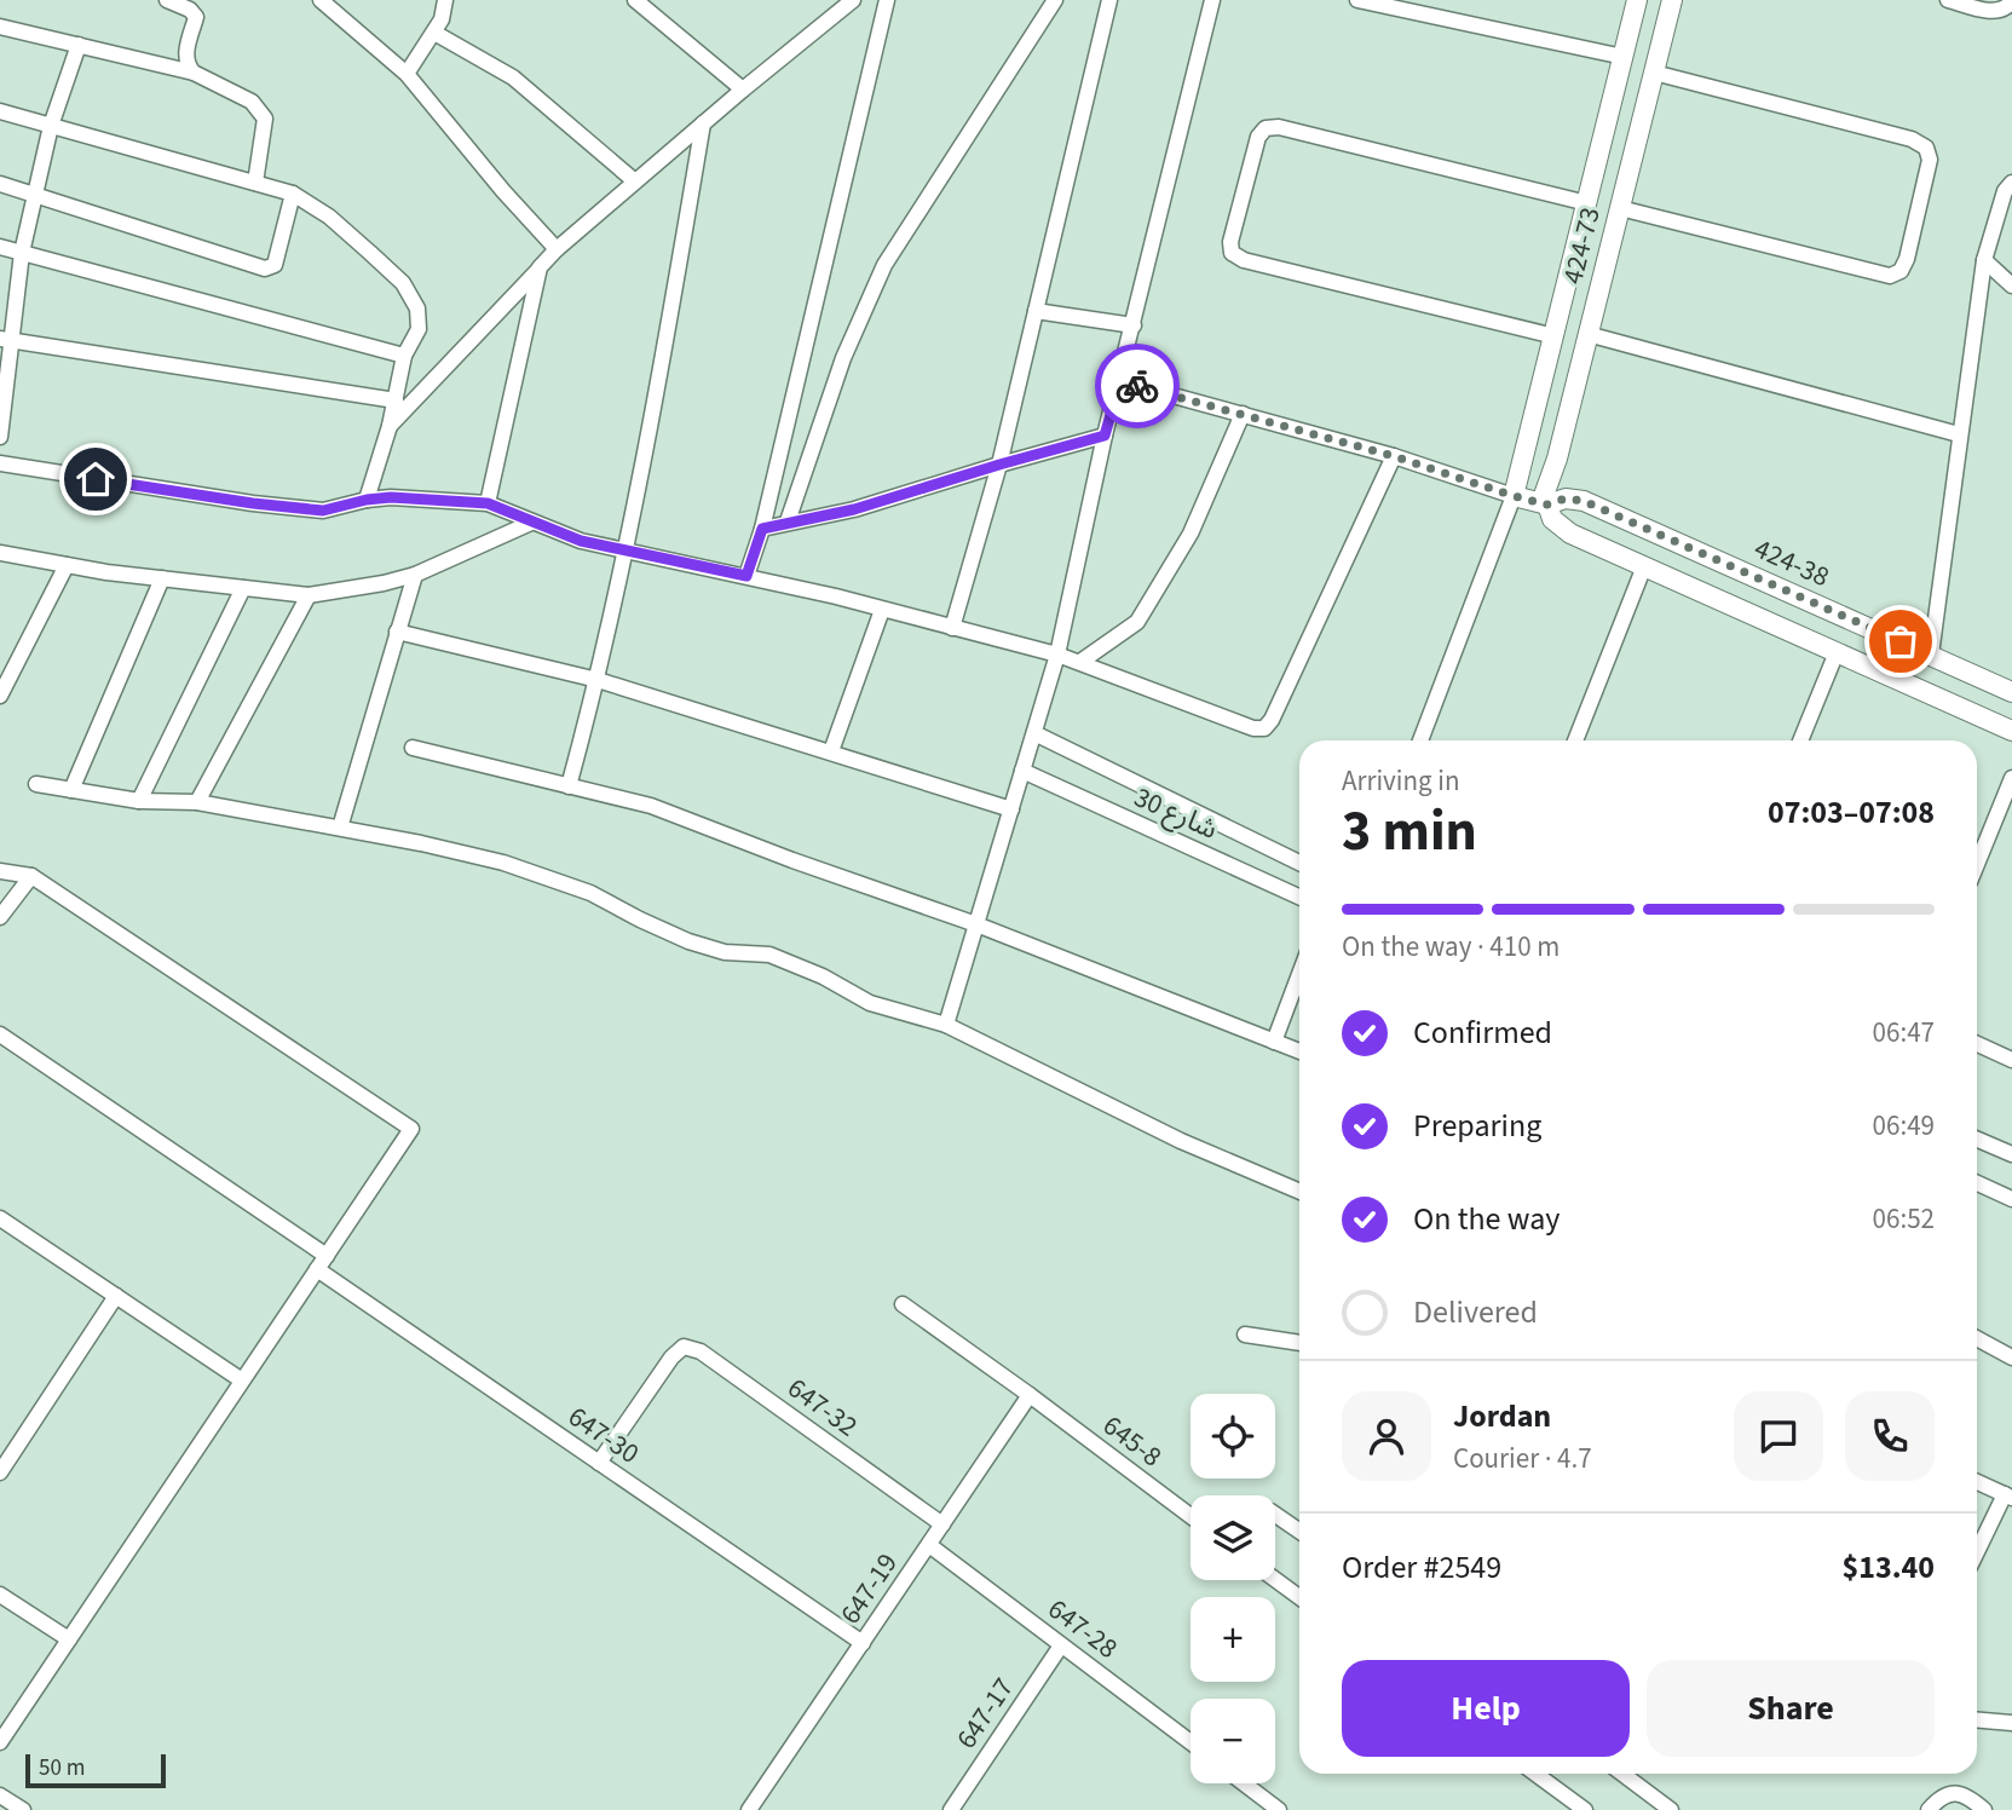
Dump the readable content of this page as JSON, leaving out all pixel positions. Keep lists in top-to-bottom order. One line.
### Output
{"streets":{"street":["424-73","424-38","شارع 30","647-32","647-30","645-8","647-19","647-28","647-17"]},"crossings":[["424-73","424-38"],["647-32","647-30"],["647-32","647-19"],["647-30","647-19"],["645-8","647-19"],["647-19","647-28"],["647-28","647-17"]],"scale_bar":"50 m","page":{"heading":["3 min","Arriving in","07:03–07:08"],"panel":["Jordan","Courier · 4.7","Order #2549","$13.40"],"bar":"On the way · 410 m","list":[["Confirmed","06:47"],["Preparing","06:49"],["On the way","06:52"],"Delivered"],"map_buttons":["+","−"],"buttons":["Help","Share"],"scale":"50 m"}}
